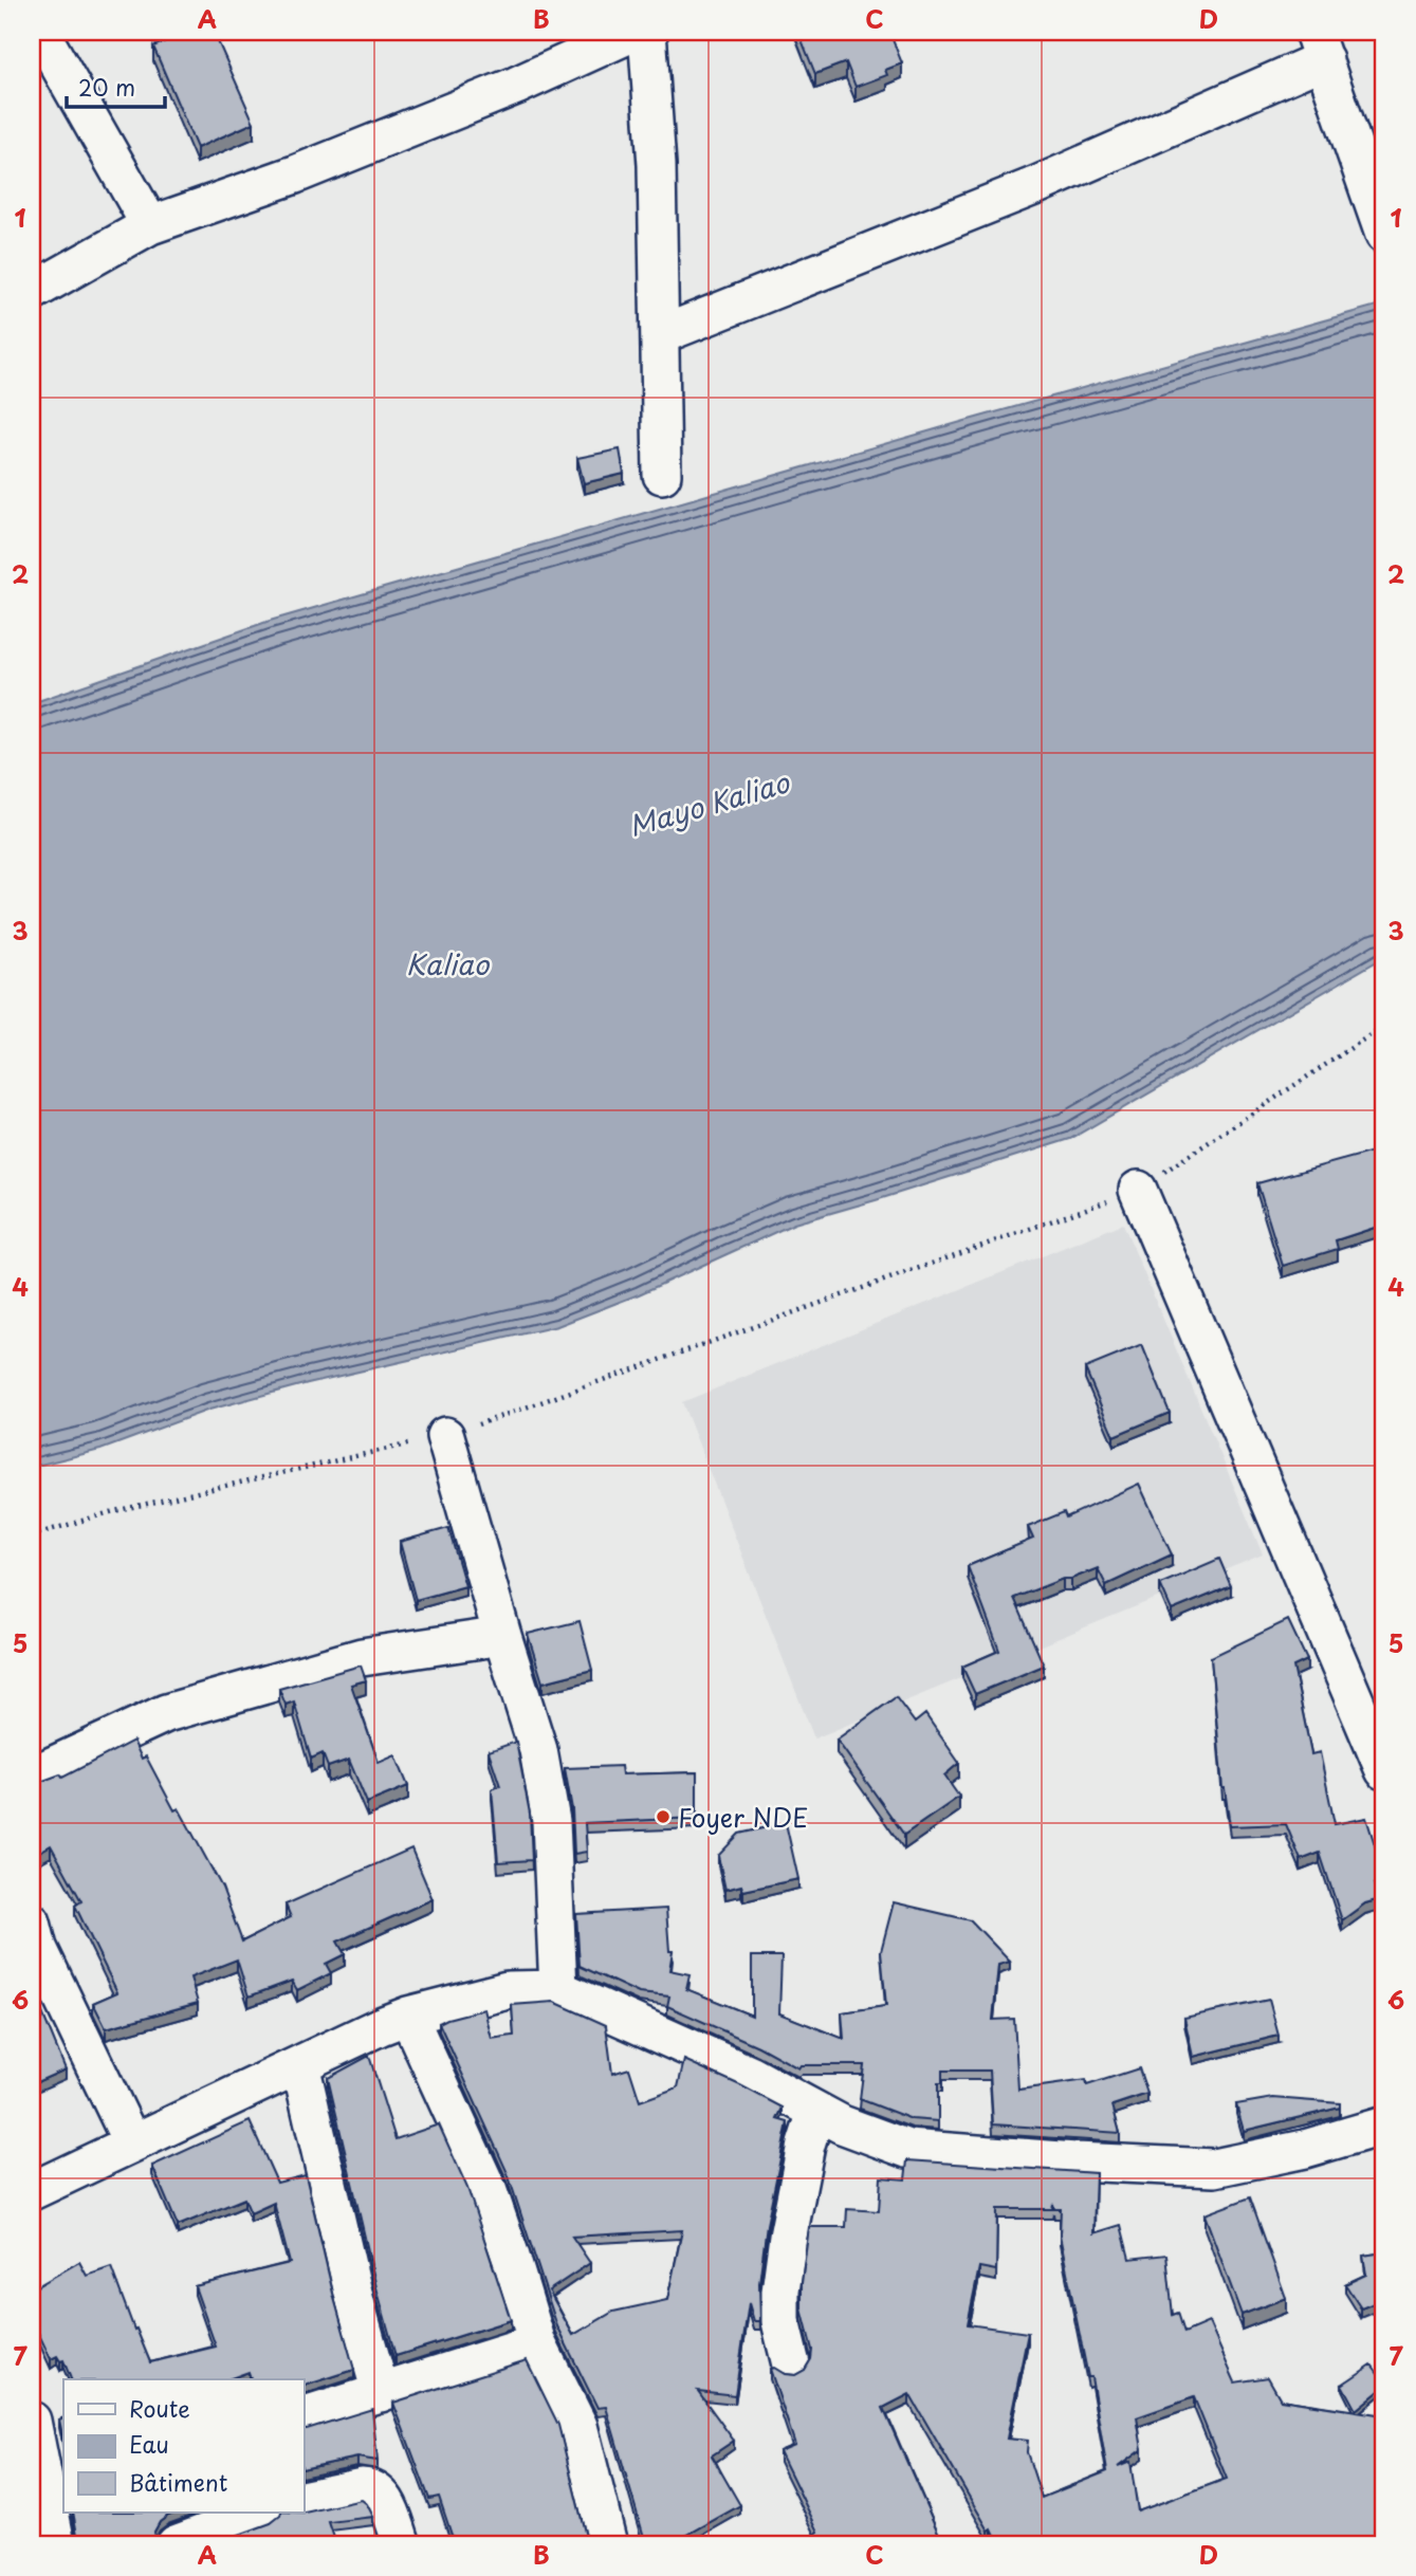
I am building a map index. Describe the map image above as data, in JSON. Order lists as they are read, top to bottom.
{
  "water": ["Mayo Kaliao", "Kaliao"],
  "places": ["Foyer NDE"],
  "legend": ["Route", "Eau", "Bâtiment"],
  "scale_bar": "20 m",
  "grid": {
    "columns": [
      "A",
      "B",
      "C",
      "D"
    ],
    "rows": [
      "1",
      "2",
      "3",
      "4",
      "5",
      "6",
      "7"
    ]
  }
}
